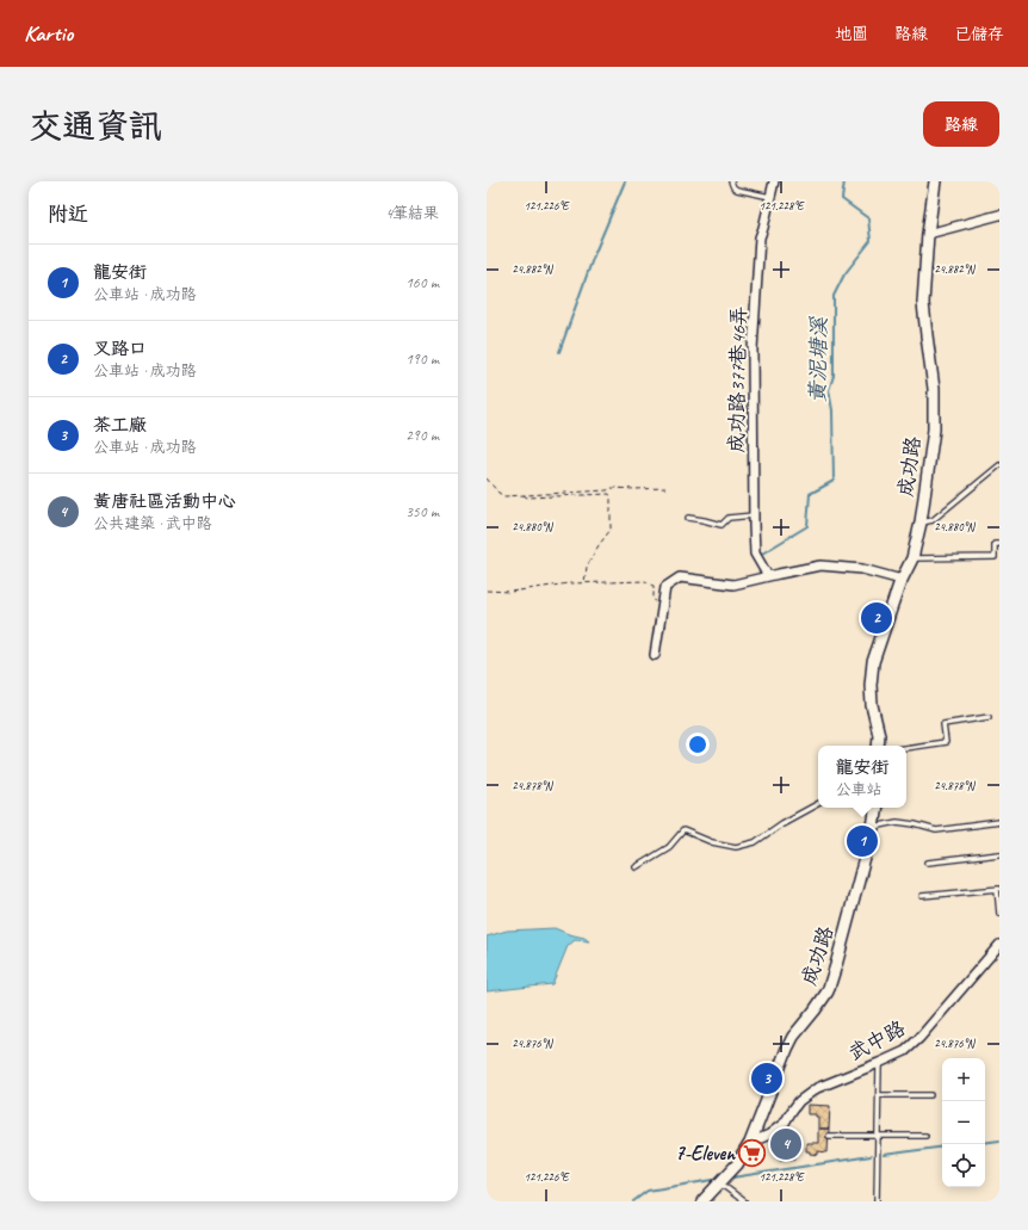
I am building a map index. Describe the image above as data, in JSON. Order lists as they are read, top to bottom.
{
  "streets": {
    "street": ["成功路377巷46弄", "成功路", "武中路"]
  },
  "crossings": [
    ["成功路", "武中路"]
  ],
  "water": ["黃泥塘溪"],
  "places": {
    "supermarket": ["7-Eleven"]
  },
  "page": {
    "header": "Kartio",
    "nav": ["地圖", "路線", "已儲存"],
    "buttons": "路線",
    "title": "交通資訊",
    "heading": ["附近", "4筆結果"],
    "list": [
      {
        "mark": "1",
        "name": "龍安街",
        "note": "公車站 · 成功路",
        "value": "160 m"
      },
      {
        "mark": "2",
        "name": "叉路口",
        "note": "公車站 · 成功路",
        "value": "190 m"
      },
      {
        "mark": "3",
        "name": "茶工廠",
        "note": "公車站 · 成功路",
        "value": "290 m"
      },
      {
        "mark": "4",
        "name": "黃唐社區活動中心",
        "note": "公共建築 · 武中路",
        "value": "350 m"
      }
    ],
    "pins": [
      "2",
      "1",
      "3",
      "4"
    ],
    "popup": ["龍安街", "公車站"],
    "map_buttons": ["+", "−"]
  },
  "coordinates": [
    "121.226°E",
    "121.228°E",
    "24.882°N",
    "24.880°N",
    "24.878°N",
    "24.876°N"
  ]
}
